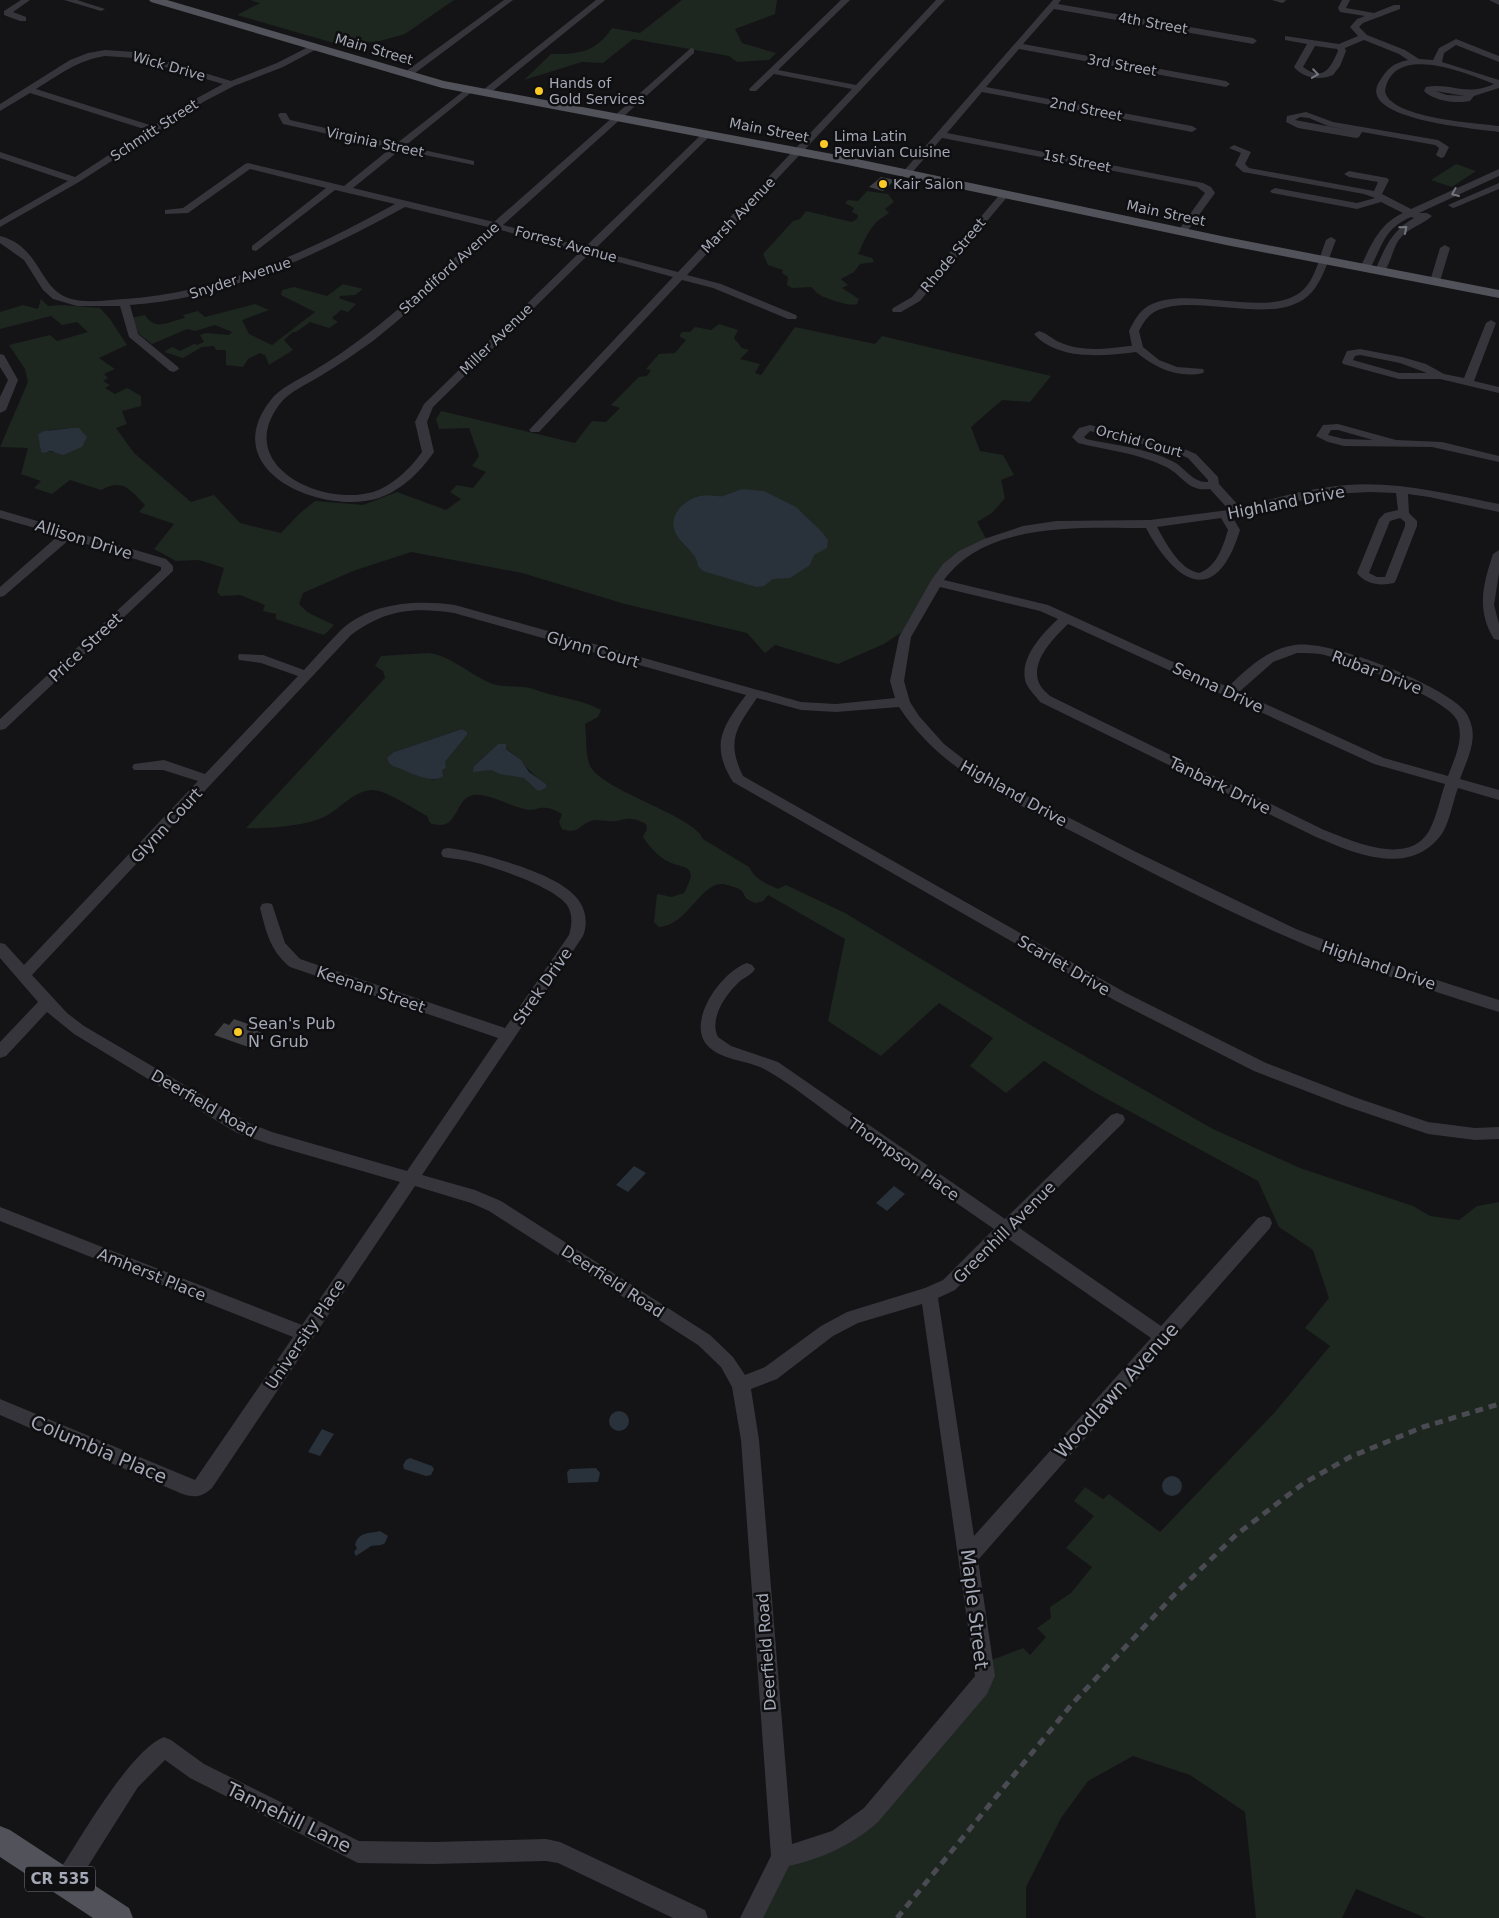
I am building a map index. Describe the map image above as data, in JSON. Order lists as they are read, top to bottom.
{
  "streets": {
    "main road": ["Main Street", "CR 535"],
    "street": [
      "4th Street",
      "3rd Street",
      "Wick Drive",
      "2nd Street",
      "Schmitt Street",
      "Virginia Street",
      "1st Street",
      "Marsh Avenue",
      "Forrest Avenue",
      "Rhode Street",
      "Standiford Avenue",
      "Snyder Avenue",
      "Miller Avenue",
      "Orchid Court",
      "Highland Drive",
      "Allison Drive",
      "Price Street",
      "Glynn Court",
      "Rubar Drive",
      "Senna Drive",
      "Tanbark Drive",
      "Scarlet Drive",
      "Strek Drive",
      "Keenan Street",
      "Deerfield Road",
      "Thompson Place",
      "Greenhill Avenue",
      "Amherst Place",
      "University Place",
      "Woodlawn Avenue",
      "Columbia Place",
      "Maple Street",
      "Tannehill Lane"
    ]
  },
  "crossings": [
    ["Main Street", "Schmitt Street"],
    ["Main Street", "1st Street"],
    ["Main Street", "Marsh Avenue"],
    ["Main Street", "Rhode Street"],
    ["Main Street", "Standiford Avenue"],
    ["Main Street", "Miller Avenue"],
    ["Wick Drive", "Schmitt Street"],
    ["Marsh Avenue", "Forrest Avenue"],
    ["Forrest Avenue", "Standiford Avenue"],
    ["Forrest Avenue", "Snyder Avenue"],
    ["Forrest Avenue", "Miller Avenue"],
    ["Standiford Avenue", "Miller Avenue"],
    ["Orchid Court", "Highland Drive"],
    ["Highland Drive", "Glynn Court"],
    ["Highland Drive", "Senna Drive"],
    ["Allison Drive", "Price Street"],
    ["Glynn Court", "Scarlet Drive"],
    ["Glynn Court", "Deerfield Road"],
    ["Rubar Drive", "Senna Drive"],
    ["Rubar Drive", "Tanbark Drive"],
    ["Senna Drive", "Tanbark Drive"],
    ["Strek Drive", "Keenan Street"],
    ["Strek Drive", "Deerfield Road"],
    ["Strek Drive", "University Place"],
    ["Deerfield Road", "Greenhill Avenue"],
    ["Deerfield Road", "University Place"],
    ["Deerfield Road", "Maple Street"],
    ["Thompson Place", "Greenhill Avenue"],
    ["Thompson Place", "Woodlawn Avenue"],
    ["Greenhill Avenue", "Maple Street"],
    ["Amherst Place", "University Place"],
    ["University Place", "Columbia Place"],
    ["Woodlawn Avenue", "Maple Street"],
    ["Tannehill Lane", "CR 535"]
  ],
  "places": [
    "Hands of Gold Services",
    "Lima Latin Peruvian Cuisine",
    "Kair Salon",
    "Sean's Pub N' Grub"
  ]
}
